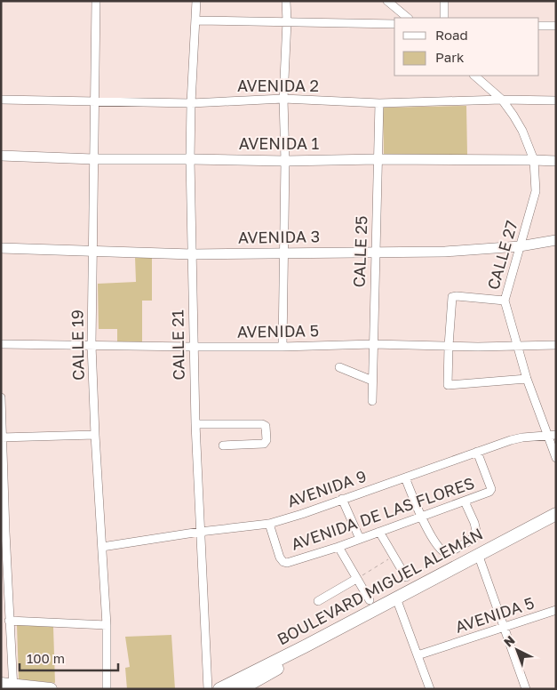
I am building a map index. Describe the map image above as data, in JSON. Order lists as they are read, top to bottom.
{
  "streets": {
    "main road": ["AVENIDA 1", "AVENIDA 3", "BOULEVARD MIGUEL ALEMÁN"],
    "street": [
      "AVENIDA 2",
      "CALLE 25",
      "CALLE 27",
      "AVENIDA 5",
      "CALLE 19",
      "CALLE 21",
      "AVENIDA 9",
      "AVENIDA DE LAS FLORES"
    ]
  },
  "crossings": [
    ["AVENIDA 2", "CALLE 25"],
    ["AVENIDA 2", "CALLE 27"],
    ["AVENIDA 2", "CALLE 19"],
    ["AVENIDA 2", "CALLE 21"],
    ["AVENIDA 1", "CALLE 25"],
    ["AVENIDA 1", "CALLE 27"],
    ["AVENIDA 1", "CALLE 19"],
    ["AVENIDA 1", "CALLE 21"],
    ["AVENIDA 3", "CALLE 25"],
    ["AVENIDA 3", "CALLE 27"],
    ["AVENIDA 3", "CALLE 19"],
    ["AVENIDA 3", "CALLE 21"],
    ["CALLE 25", "AVENIDA 5"],
    ["CALLE 27", "AVENIDA 5"],
    ["CALLE 27", "AVENIDA 9"],
    ["AVENIDA 5", "CALLE 19"],
    ["AVENIDA 5", "CALLE 21"],
    ["CALLE 19", "AVENIDA 9"],
    ["CALLE 21", "AVENIDA 9"],
    ["AVENIDA 9", "AVENIDA DE LAS FLORES"]
  ],
  "legend": ["Road", "Park"],
  "scale_bar": "100 m",
  "north": "top left"
}
